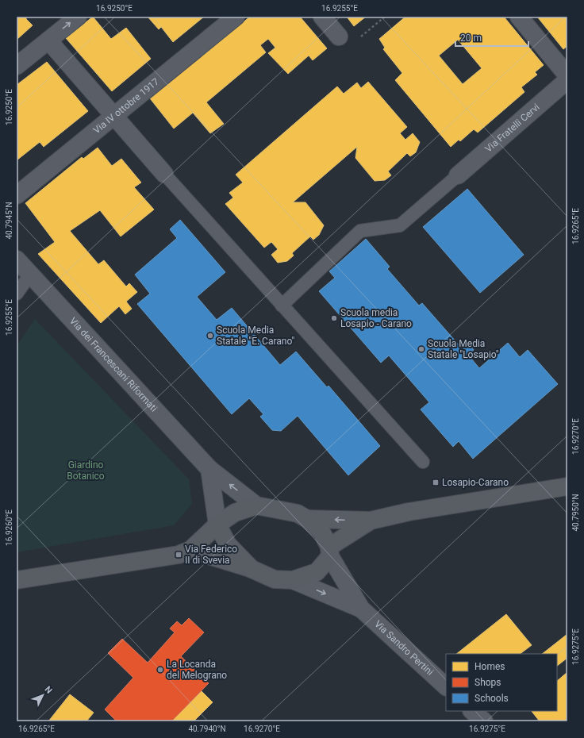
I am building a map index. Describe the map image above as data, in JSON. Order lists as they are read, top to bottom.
{
  "streets": {
    "street": [
      "Via IV ottobre 1917",
      "Via Fratelli Cervi",
      "Via dei Francescani Riformati",
      "Via Sandro Pertini"
    ]
  },
  "parks": ["Giardino Botanico"],
  "places": {
    "other": [
      "Scuola media Losapio - Carano",
      "Scuola Media Statale \"E. Carano\"",
      "Scuola Media Statale \"Losapio\"",
      "La Locanda del Melograno"
    ],
    "transit": ["Losapio-Carano", "Via Federico II di Svevia"]
  },
  "legend": ["Homes", "Shops", "Schools"],
  "scale_bar": "20 m",
  "north": "top right",
  "coordinates": [
    "16.9250°E",
    "16.9255°E",
    "40.7945°N",
    "16.9265°E",
    "16.9270°E",
    "40.7950°N",
    "16.9260°E",
    "16.9275°E",
    "40.7940°N"
  ]
}
